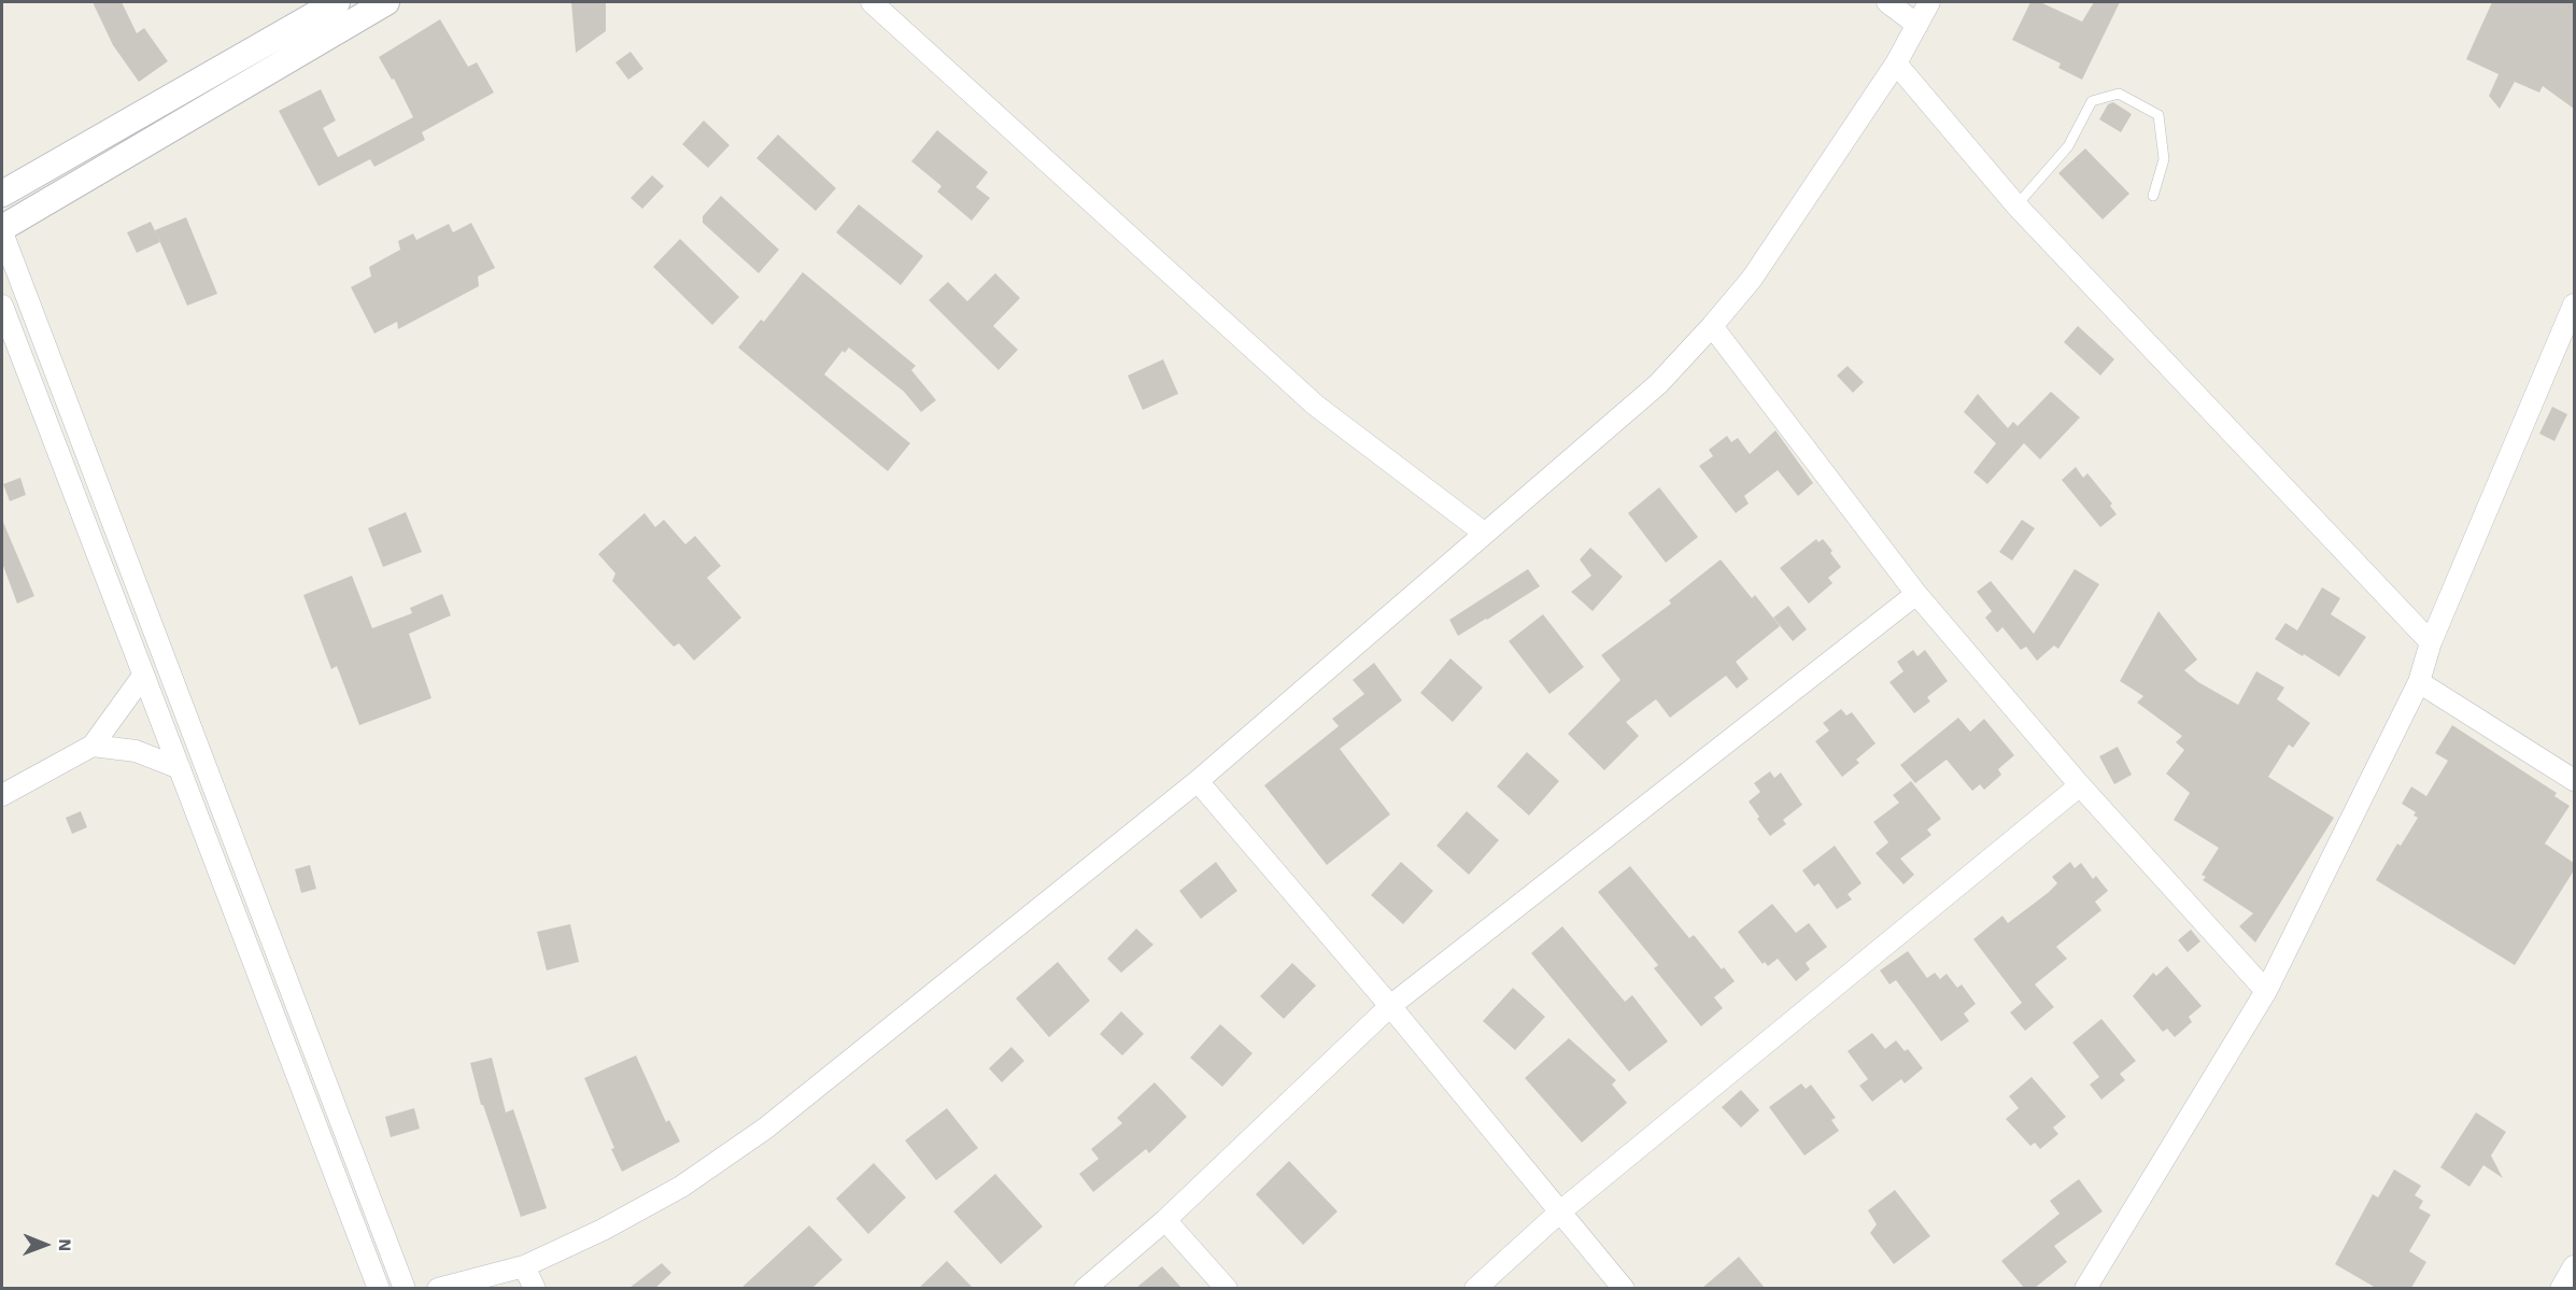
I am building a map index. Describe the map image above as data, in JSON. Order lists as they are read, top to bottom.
{
  "north": "right"
}
